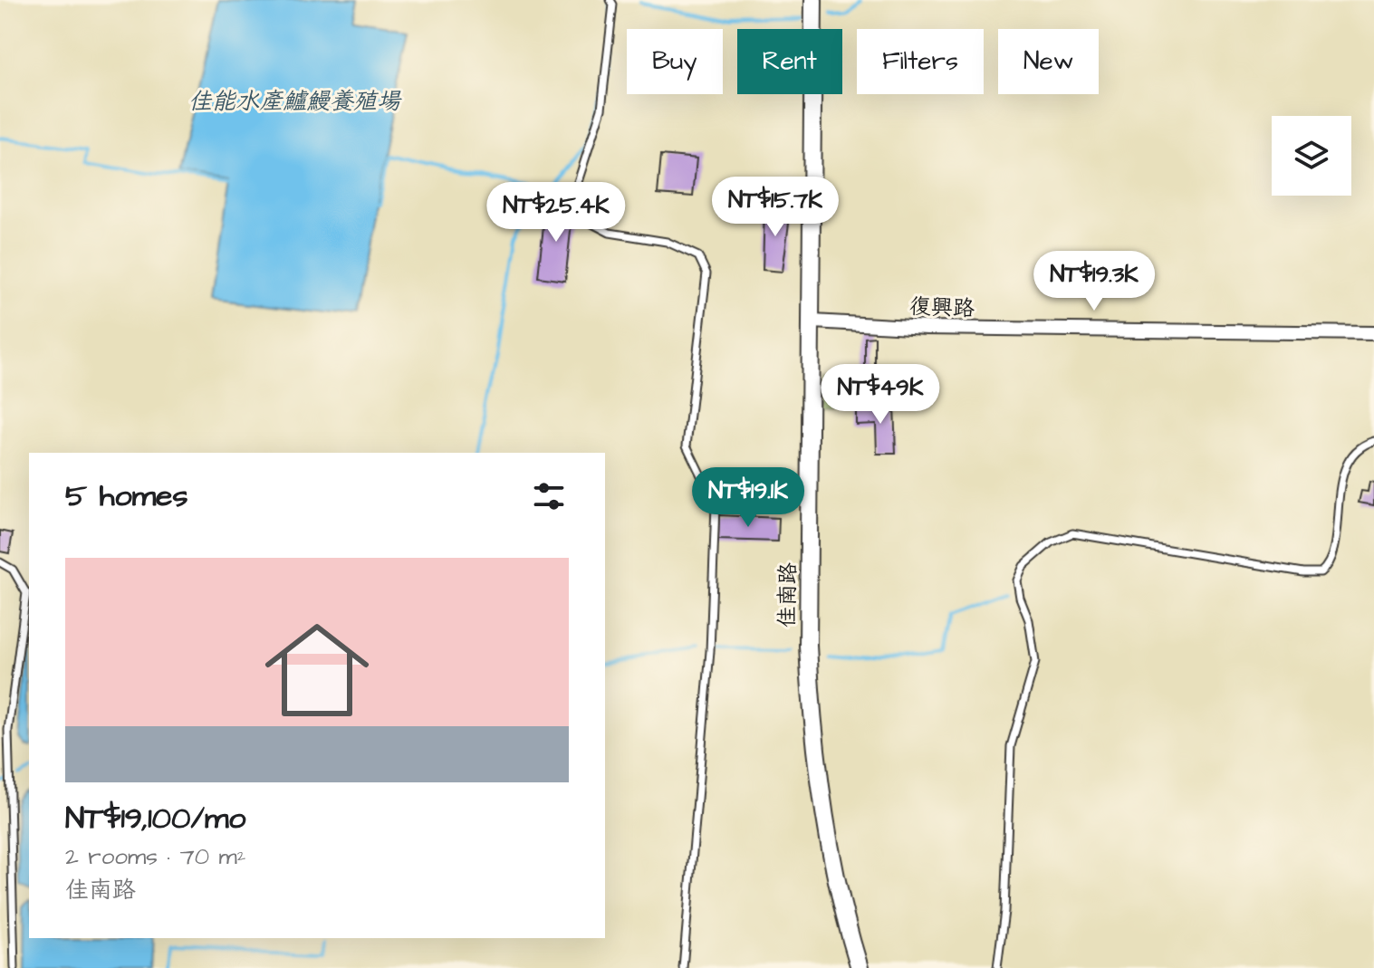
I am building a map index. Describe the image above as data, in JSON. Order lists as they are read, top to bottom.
{
  "streets": {
    "street": ["復興路", "佳南路"]
  },
  "crossings": [
    ["復興路", "佳南路"]
  ],
  "water": ["佳能水産鱸鰻養殖場"],
  "page": {
    "chip": [
      "Buy",
      "Rent",
      "Filters",
      "New"
    ],
    "price": [
      "NT$15.7K",
      "NT$25.4K",
      "NT$19.3K",
      "NT$49K",
      "NT$19.1K"
    ],
    "heading": "5 homes",
    "list": [
      {
        "name": "NT$19,100/mo",
        "note": "2 rooms · 70 m² · 佳南路"
      }
    ]
  }
}
